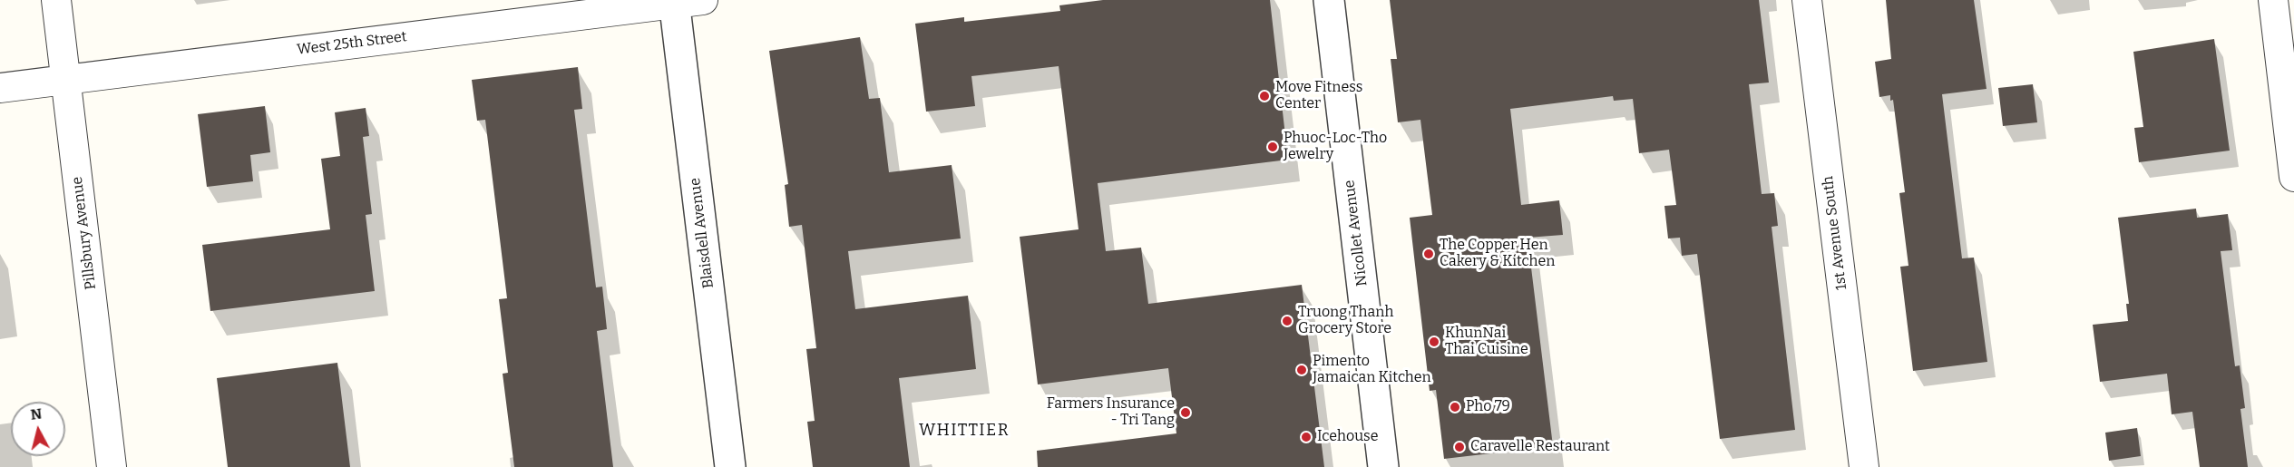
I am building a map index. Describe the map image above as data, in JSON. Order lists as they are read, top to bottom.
{
  "streets": {
    "street": [
      "West 25th Street",
      "Pillsbury Avenue",
      "Blaisdell Avenue",
      "Nicollet Avenue",
      "1st Avenue South"
    ]
  },
  "crossings": [
    ["West 25th Street", "Pillsbury Avenue"],
    ["West 25th Street", "Blaisdell Avenue"]
  ],
  "districts": ["WHITTIER"],
  "places": [
    "Move Fitness Center",
    "Phuoc-Loc-Tho Jewelry",
    "The Copper Hen Cakery & Kitchen",
    "Truong Thanh Grocery Store",
    "KhunNai Thai Cuisine",
    "Pimento Jamaican Kitchen",
    "Pho 79",
    "Farmers Insurance - Tri Tang",
    "Icehouse",
    "Caravelle Restaurant"
  ],
  "north": "top"
}
